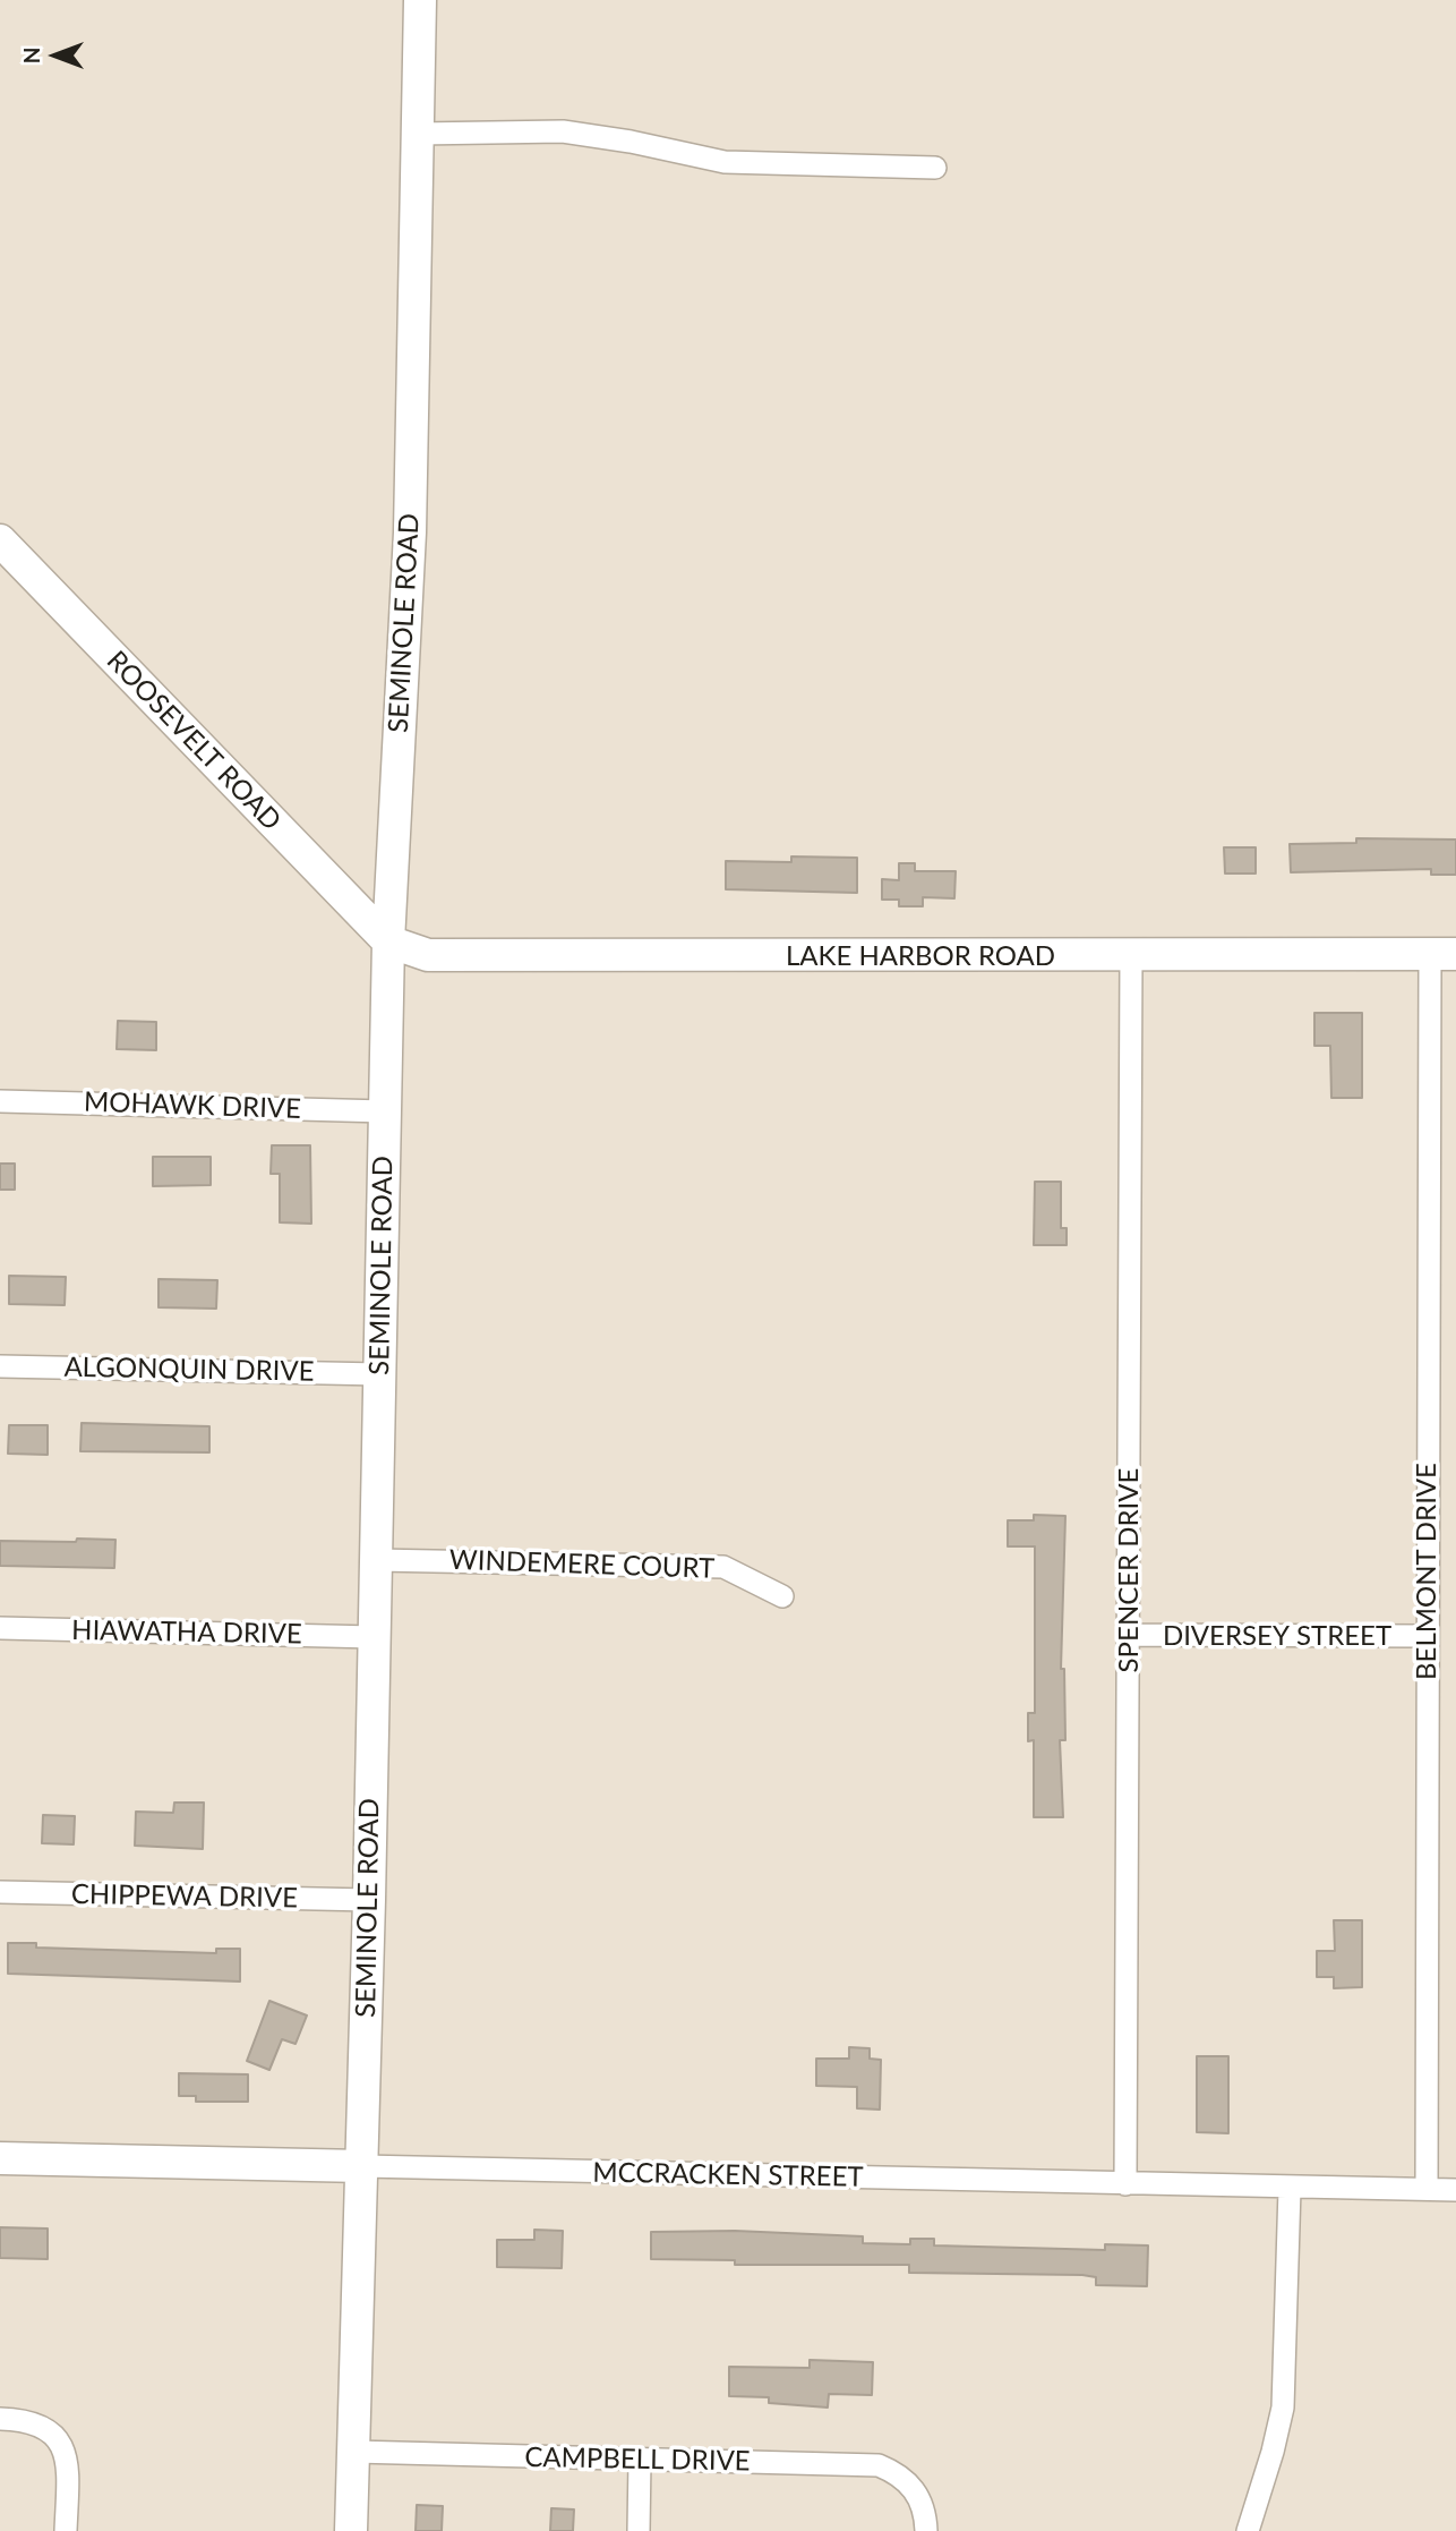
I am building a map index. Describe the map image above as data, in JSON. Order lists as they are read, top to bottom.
{
  "streets": {
    "street": [
      "SEMINOLE ROAD",
      "ROOSEVELT ROAD",
      "LAKE HARBOR ROAD",
      "MOHAWK DRIVE",
      "ALGONQUIN DRIVE",
      "WINDEMERE COURT",
      "SPENCER DRIVE",
      "BELMONT DRIVE",
      "HIAWATHA DRIVE",
      "DIVERSEY STREET",
      "CHIPPEWA DRIVE",
      "MCCRACKEN STREET",
      "CAMPBELL DRIVE"
    ]
  },
  "crossings": [
    ["SEMINOLE ROAD", "ROOSEVELT ROAD"],
    ["SEMINOLE ROAD", "LAKE HARBOR ROAD"],
    ["SEMINOLE ROAD", "MOHAWK DRIVE"],
    ["SEMINOLE ROAD", "ALGONQUIN DRIVE"],
    ["SEMINOLE ROAD", "WINDEMERE COURT"],
    ["SEMINOLE ROAD", "HIAWATHA DRIVE"],
    ["SEMINOLE ROAD", "CHIPPEWA DRIVE"],
    ["SEMINOLE ROAD", "MCCRACKEN STREET"],
    ["SEMINOLE ROAD", "CAMPBELL DRIVE"],
    ["ROOSEVELT ROAD", "LAKE HARBOR ROAD"],
    ["LAKE HARBOR ROAD", "SPENCER DRIVE"],
    ["LAKE HARBOR ROAD", "BELMONT DRIVE"],
    ["SPENCER DRIVE", "DIVERSEY STREET"],
    ["SPENCER DRIVE", "MCCRACKEN STREET"],
    ["BELMONT DRIVE", "DIVERSEY STREET"],
    ["BELMONT DRIVE", "MCCRACKEN STREET"]
  ],
  "north": "left"
}
